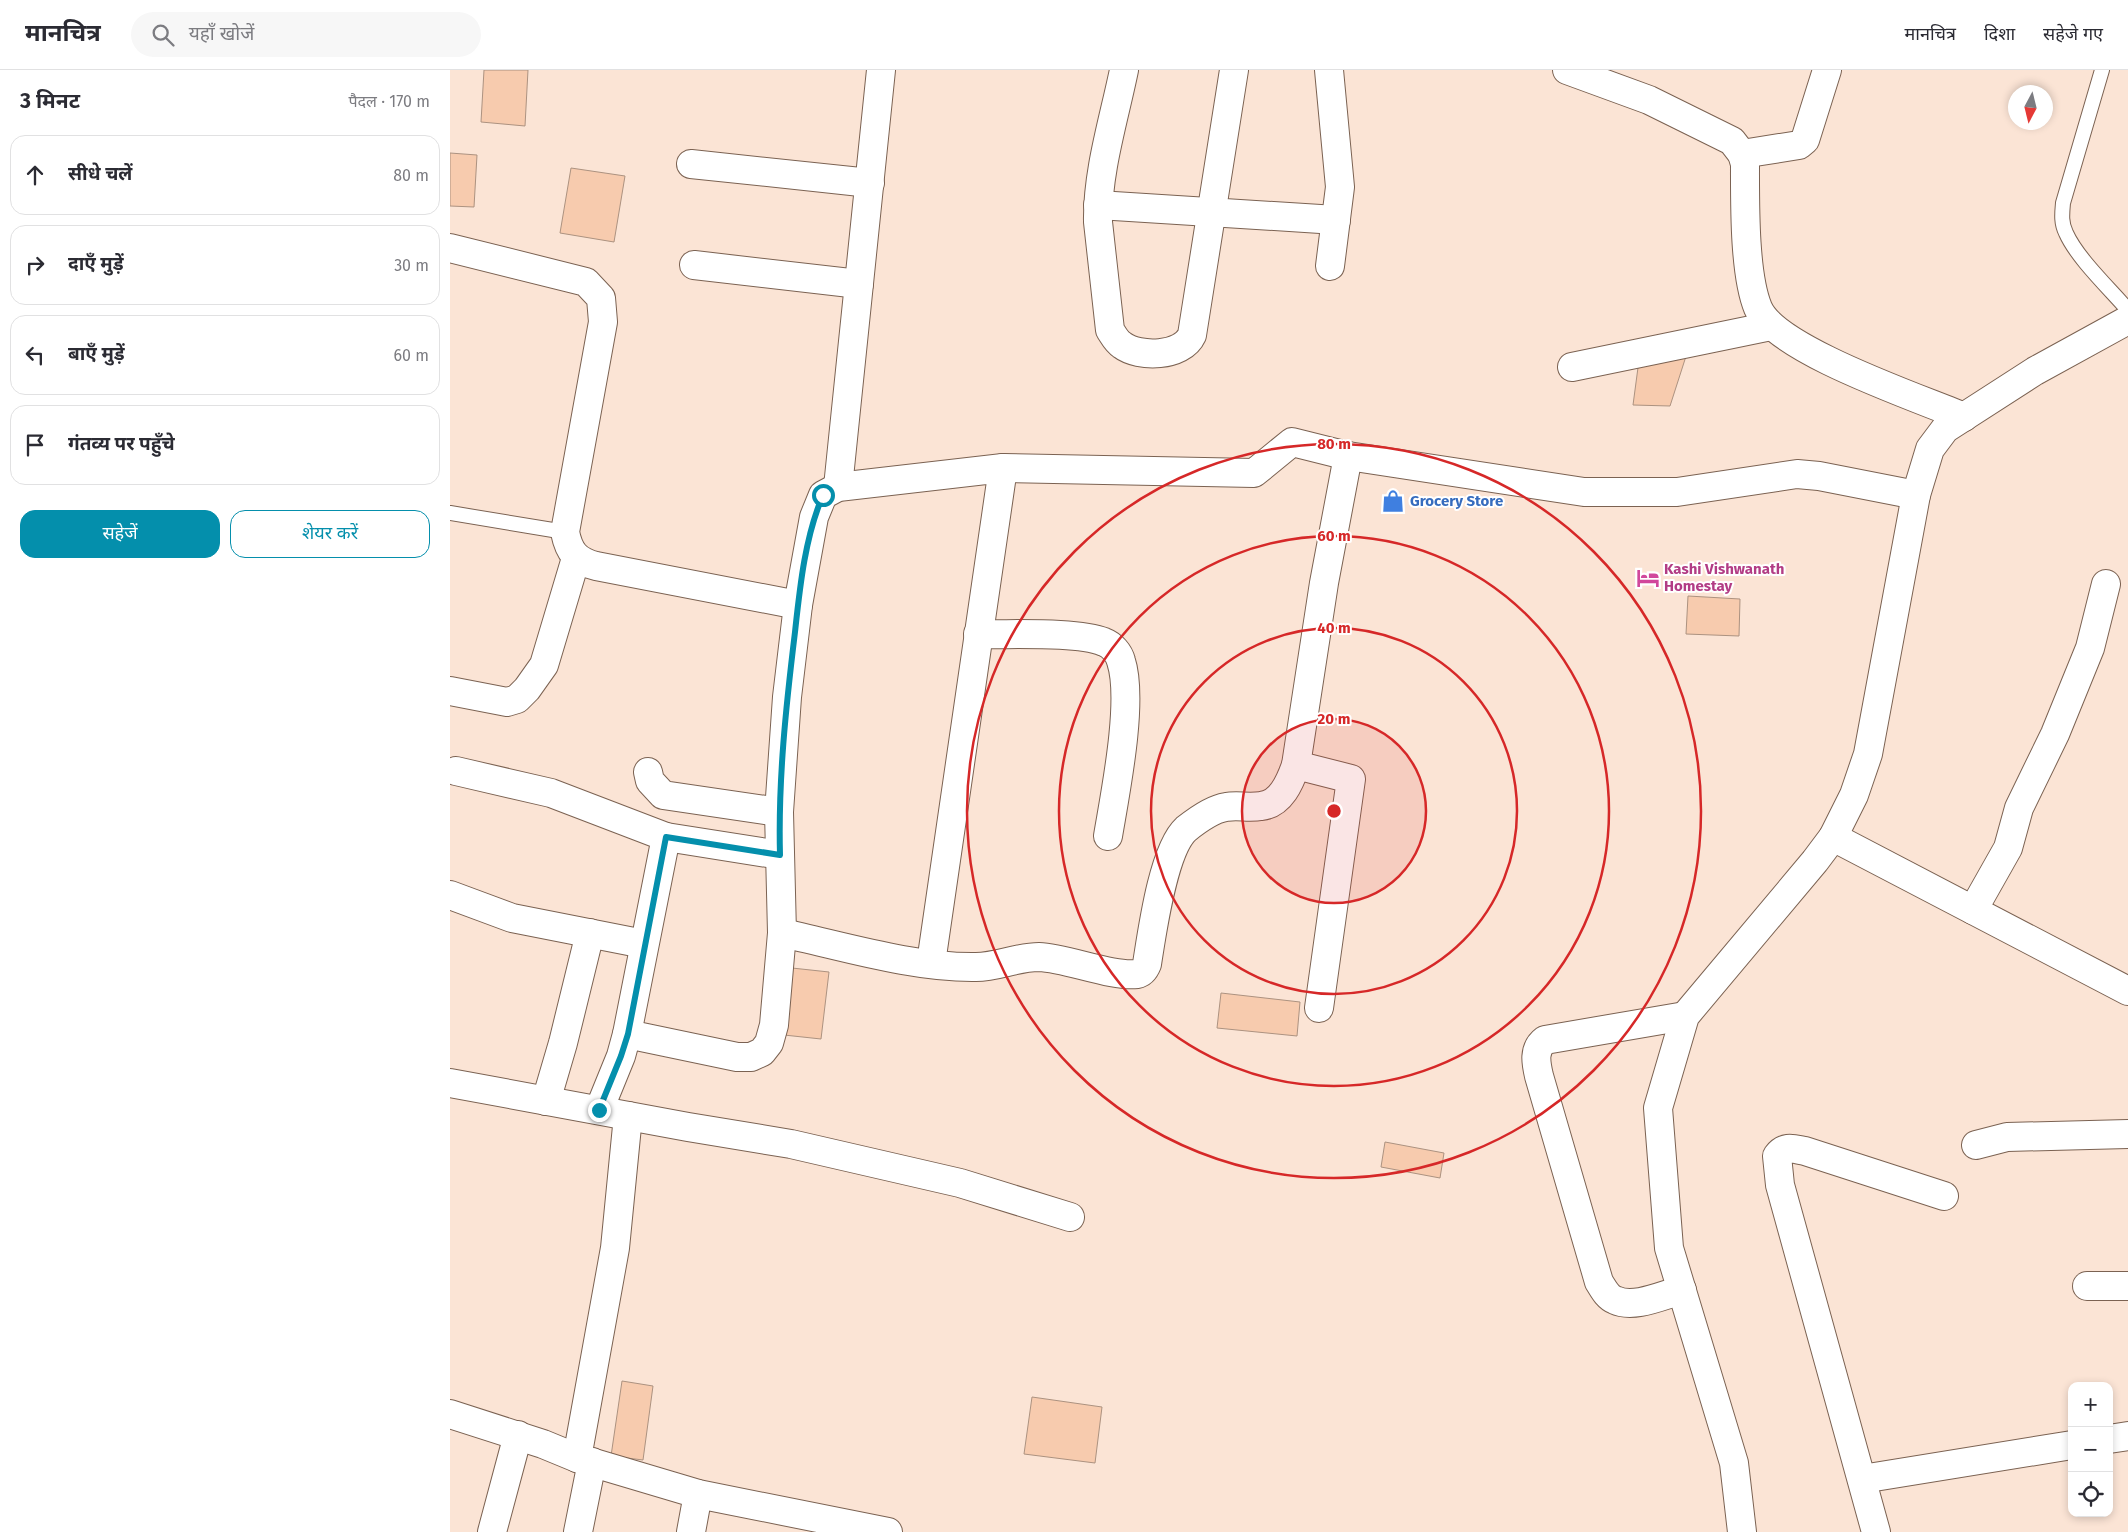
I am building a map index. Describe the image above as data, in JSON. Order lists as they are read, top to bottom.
{
  "places": {
    "shop": ["Grocery Store"],
    "hotel": ["Kashi Vishwanath Homestay"]
  },
  "north": "bottom",
  "page": {
    "header": "मानचित्र",
    "search": "यहाँ खोजें",
    "nav": ["मानचित्र", "दिशा", "सहेजे गए"],
    "heading": ["3 मिनट", "पैदल · 170 m"],
    "list": [
      ["सीधे चलें", "80 m"],
      ["दाएँ मुड़ें", "30 m"],
      ["बाएँ मुड़ें", "60 m"],
      "गंतव्य पर पहुँचे"
    ],
    "buttons": ["सहेजें", "शेयर करें"],
    "map_buttons": ["+", "−"]
  },
  "rings": [
    "80 m",
    "60 m",
    "40 m",
    "20 m"
  ]
}
